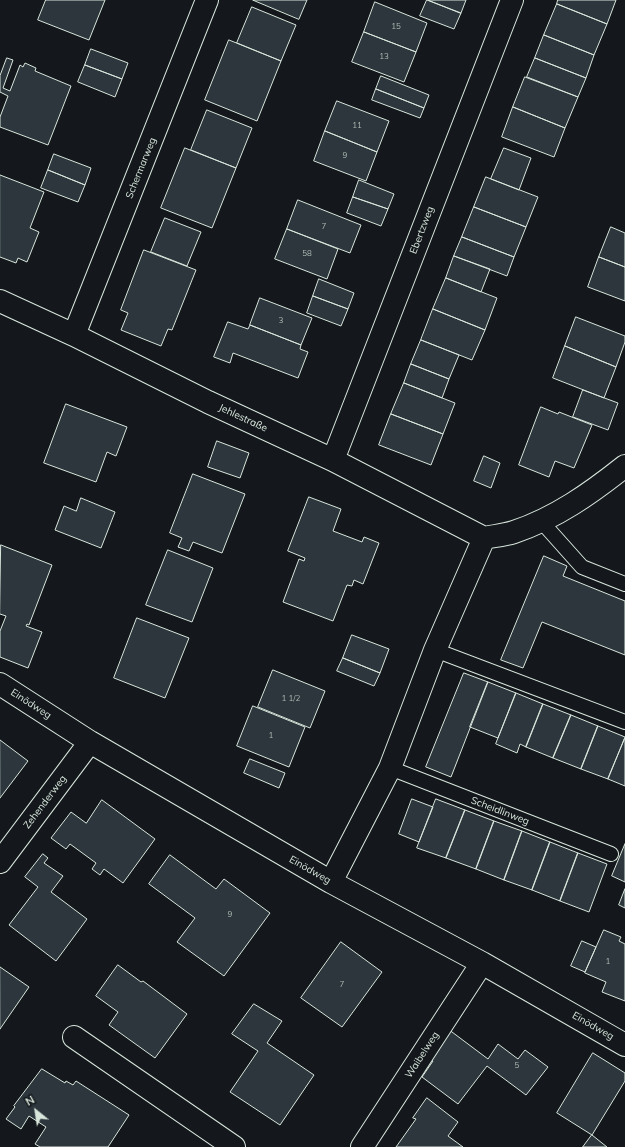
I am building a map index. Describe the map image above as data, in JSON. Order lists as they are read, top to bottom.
{
  "streets": {
    "street": [
      "Schermarweg",
      "Ebertzweg",
      "Jehlestraße",
      "Einödweg",
      "Zehenderweg",
      "Waibelweg"
    ],
    "lane": ["Scheidlinweg"]
  },
  "crossings": [
    ["Schermarweg", "Jehlestraße"],
    ["Ebertzweg", "Jehlestraße"],
    ["Einödweg", "Zehenderweg"],
    ["Einödweg", "Waibelweg"]
  ],
  "house_numbers": [
    "15",
    "13",
    "11",
    "9",
    "7",
    "58",
    "3",
    "1 1/2",
    "1",
    "9",
    "1",
    "7",
    "5"
  ],
  "north": "top left"
}
